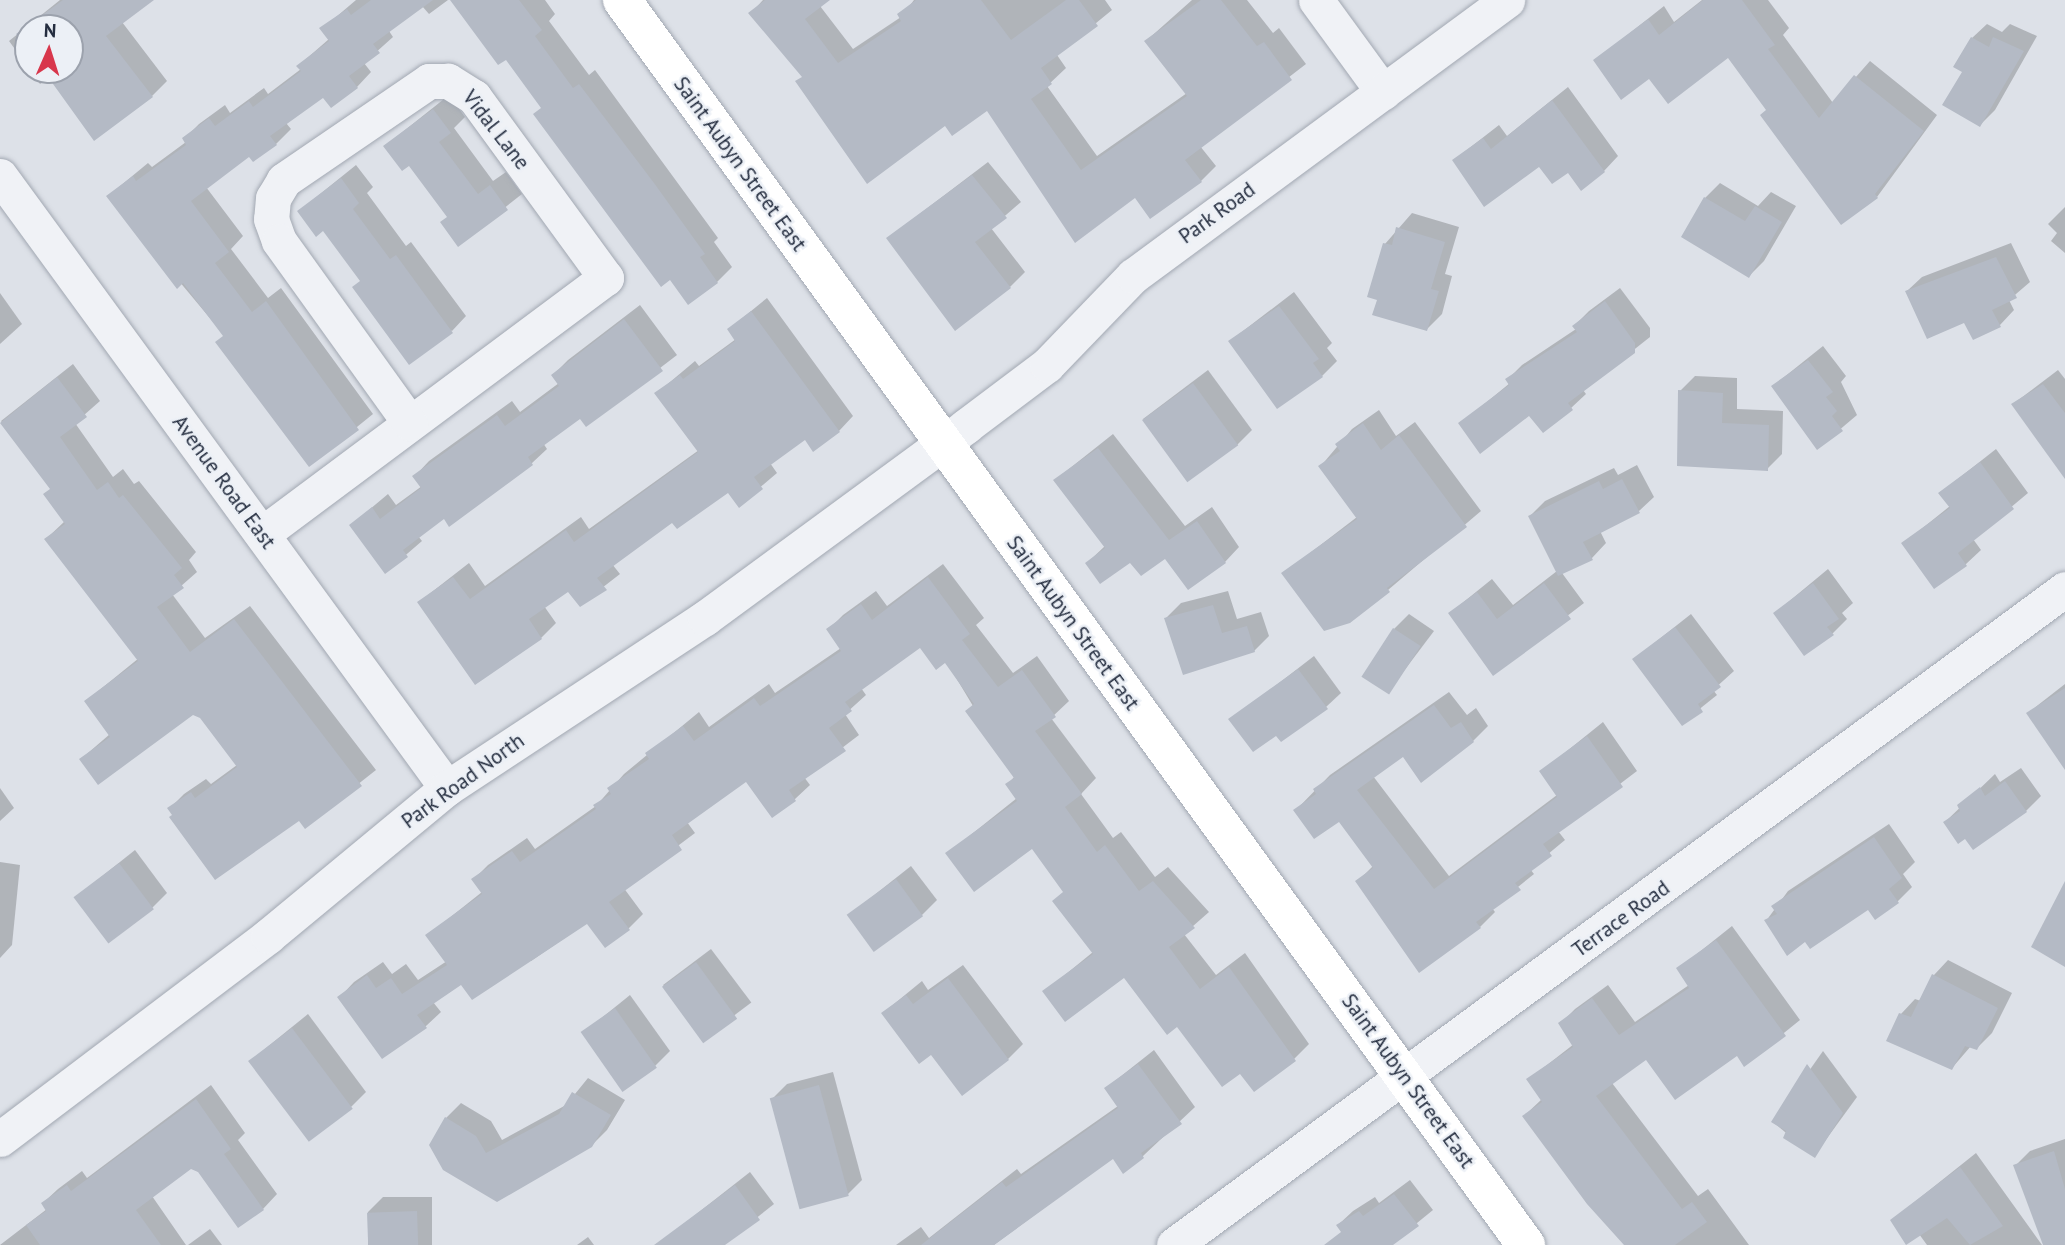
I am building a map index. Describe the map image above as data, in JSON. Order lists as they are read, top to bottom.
{
  "streets": {
    "main road": ["Saint Aubyn Street East"],
    "street": [
      "Vidal Lane",
      "Park Road",
      "Avenue Road East",
      "Park Road North",
      "Terrace Road"
    ]
  },
  "crossings": [
    ["Vidal Lane", "Avenue Road East"],
    ["Saint Aubyn Street East", "Park Road"],
    ["Saint Aubyn Street East", "Park Road North"],
    ["Saint Aubyn Street East", "Terrace Road"],
    ["Park Road", "Park Road North"],
    ["Avenue Road East", "Park Road North"]
  ],
  "north": "top"
}
